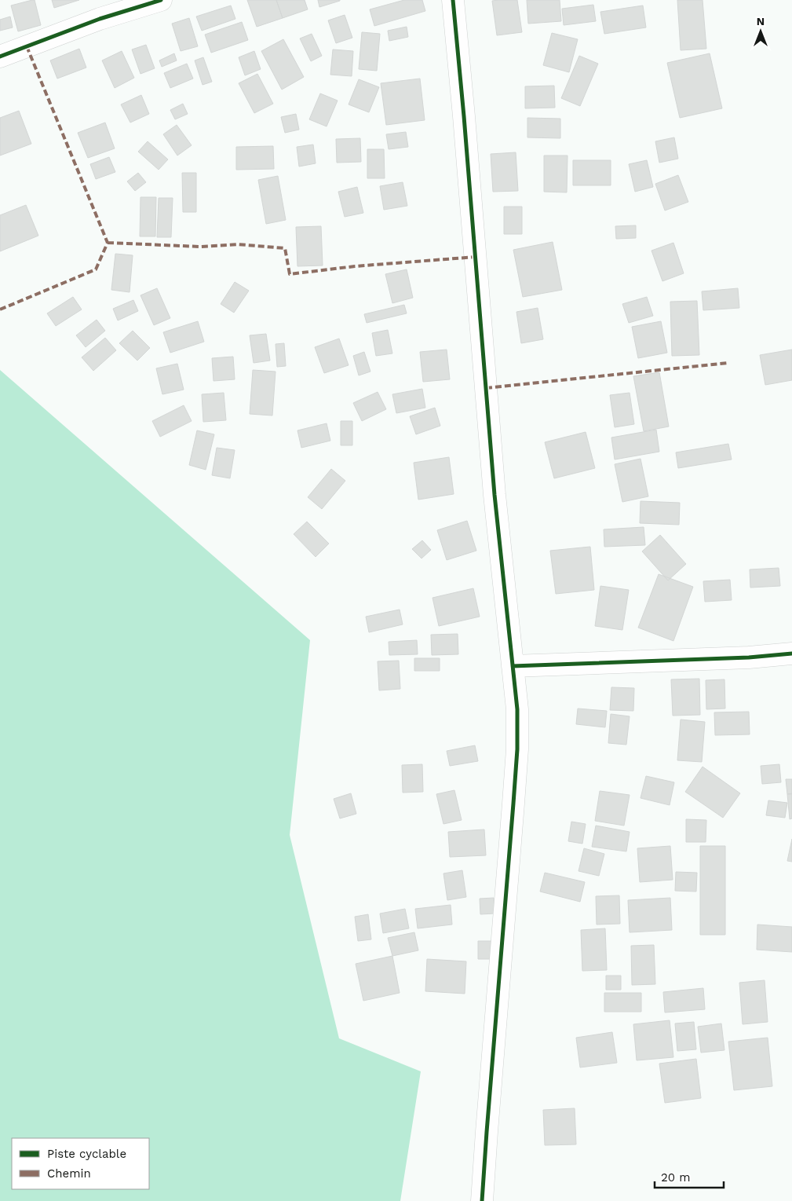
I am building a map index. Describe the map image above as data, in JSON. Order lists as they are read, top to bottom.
{
  "legend": ["Piste cyclable", "Chemin"],
  "scale_bar": "20 m",
  "north": "top"
}
